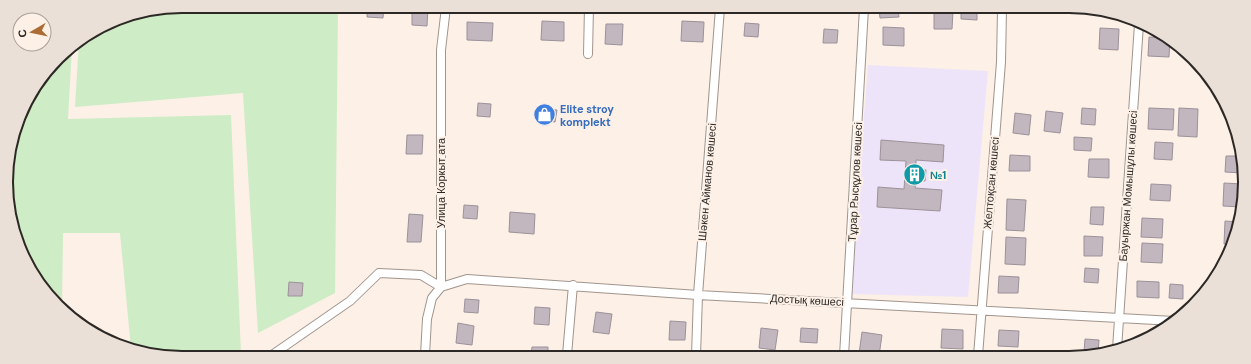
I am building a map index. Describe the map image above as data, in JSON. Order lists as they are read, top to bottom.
{
  "streets": {
    "street": [
      "Шәкен Айманов көшесі",
      "Тұрар Рысқұлов көшесі",
      "Улица Коркыт ата",
      "Желтоқсан көшесі",
      "Бауыржан Момышұлы көшесі",
      "Достық көшесі"
    ]
  },
  "crossings": [
    ["Шәкен Айманов көшесі", "Достық көшесі"],
    ["Тұрар Рысқұлов көшесі", "Достық көшесі"],
    ["Улица Коркыт ата", "Достық көшесі"],
    ["Желтоқсан көшесі", "Достық көшесі"],
    ["Бауыржан Момышұлы көшесі", "Достық көшесі"]
  ],
  "places": {
    "shop": ["Elite stroy komplekt"],
    "building": ["№1"]
  },
  "north": "left"
}
